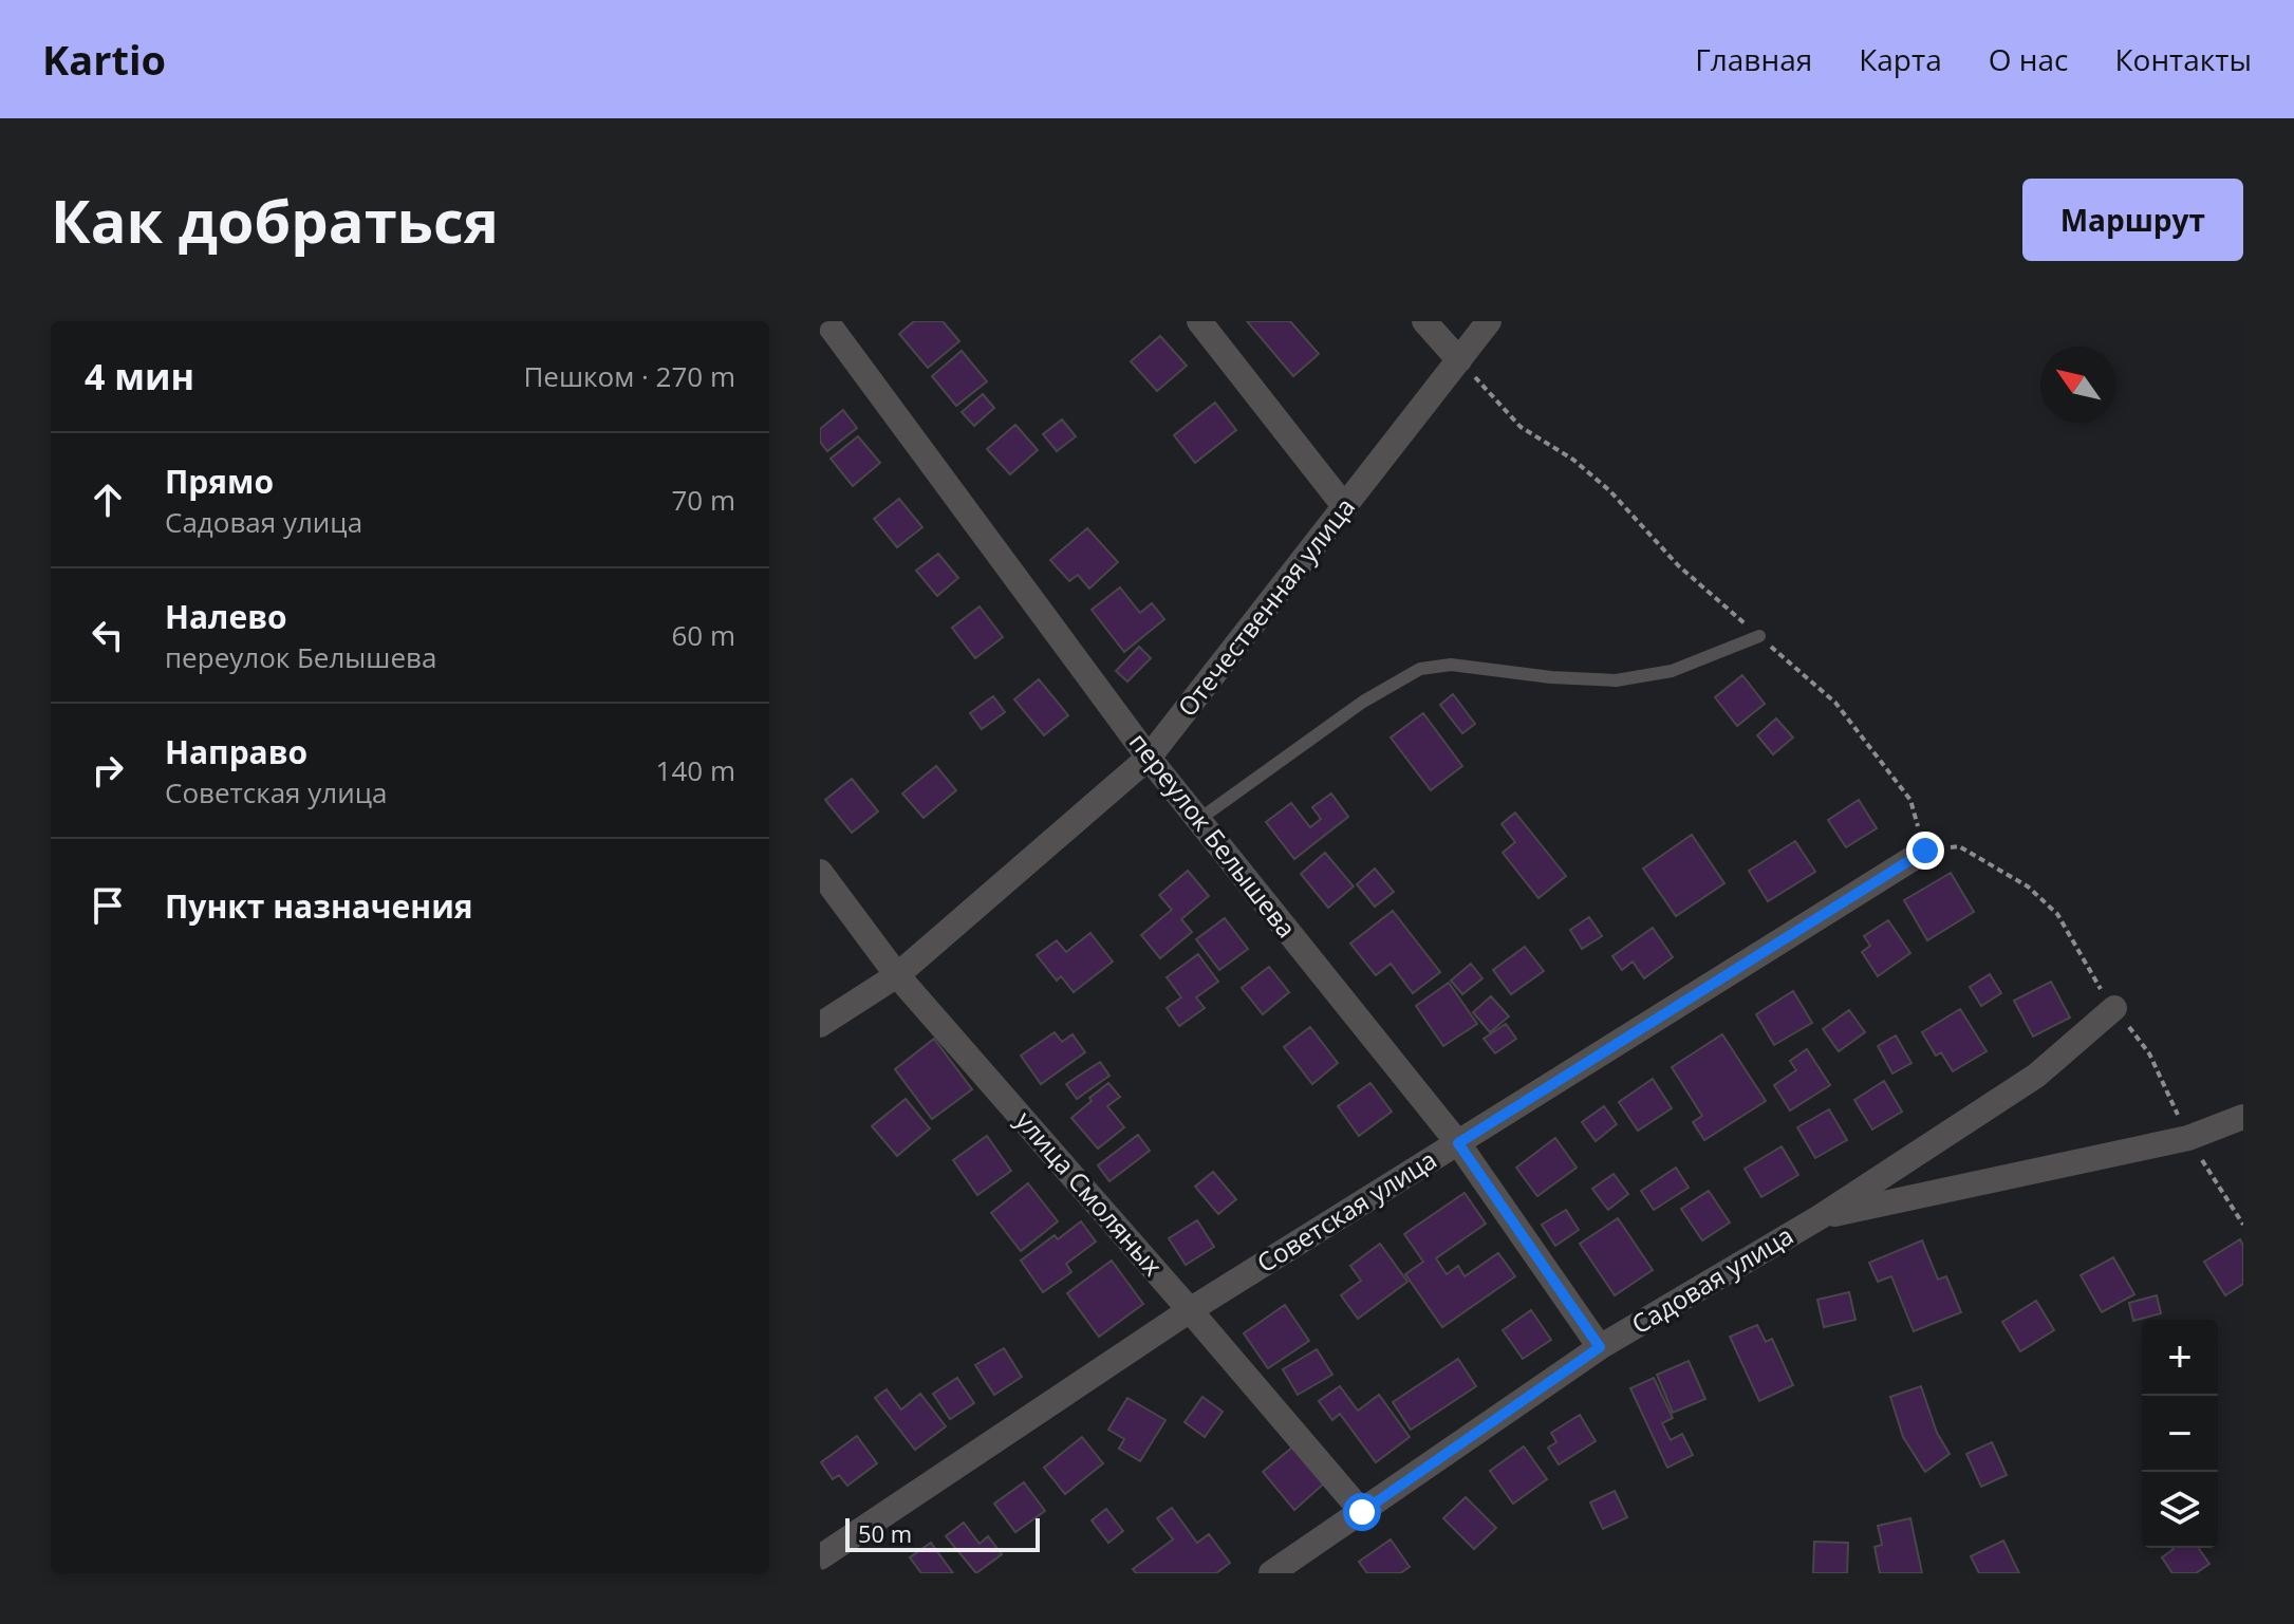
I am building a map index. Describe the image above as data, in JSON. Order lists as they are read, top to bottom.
{
  "streets": {
    "street": [
      "Отечественная улица",
      "переулок Белышева",
      "улица Смоляных",
      "Советская улица",
      "Садовая улица"
    ]
  },
  "crossings": [
    ["Отечественная улица", "переулок Белышева"],
    ["Отечественная улица", "улица Смоляных"],
    ["переулок Белышева", "Советская улица"],
    ["переулок Белышева", "Садовая улица"],
    ["улица Смоляных", "Советская улица"],
    ["улица Смоляных", "Садовая улица"]
  ],
  "scale_bar": "50 m",
  "north": "top left",
  "page": {
    "header": "Kartio",
    "nav": [
      "Главная",
      "Карта",
      "О нас",
      "Контакты"
    ],
    "buttons": "Маршрут",
    "title": "Как добраться",
    "heading": ["4 мин", "Пешком · 270 m"],
    "list": [
      ["Прямо", "Садовая улица", "70 m"],
      ["Налево", "переулок Белышева", "60 m"],
      ["Направо", "Советская улица", "140 m"],
      "Пункт назначения"
    ],
    "map_buttons": ["+", "−"],
    "scale": "50 m"
  }
}
